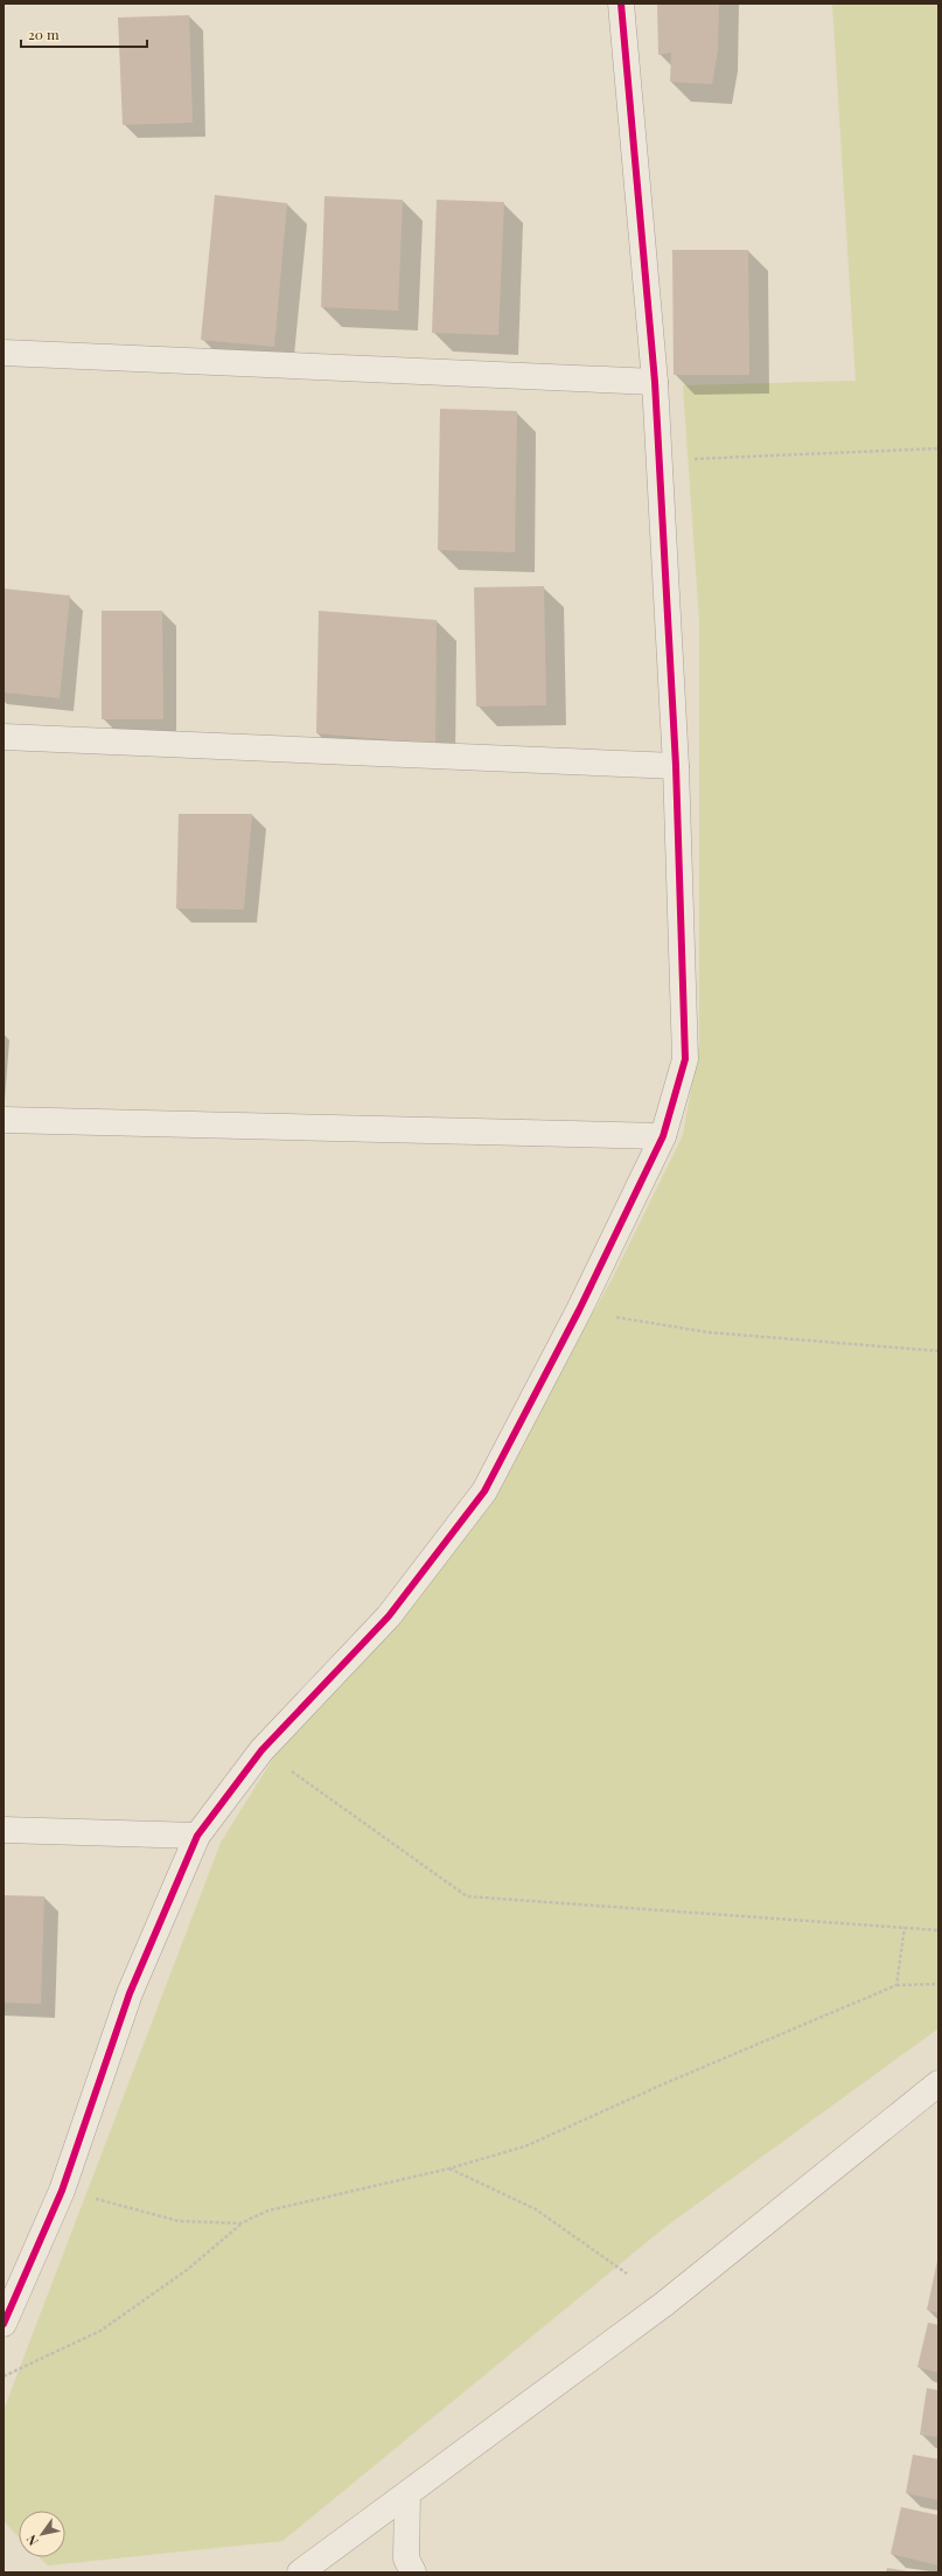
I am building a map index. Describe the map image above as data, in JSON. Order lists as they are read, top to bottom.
{
  "scale_bar": "20 m",
  "north": "bottom left"
}
